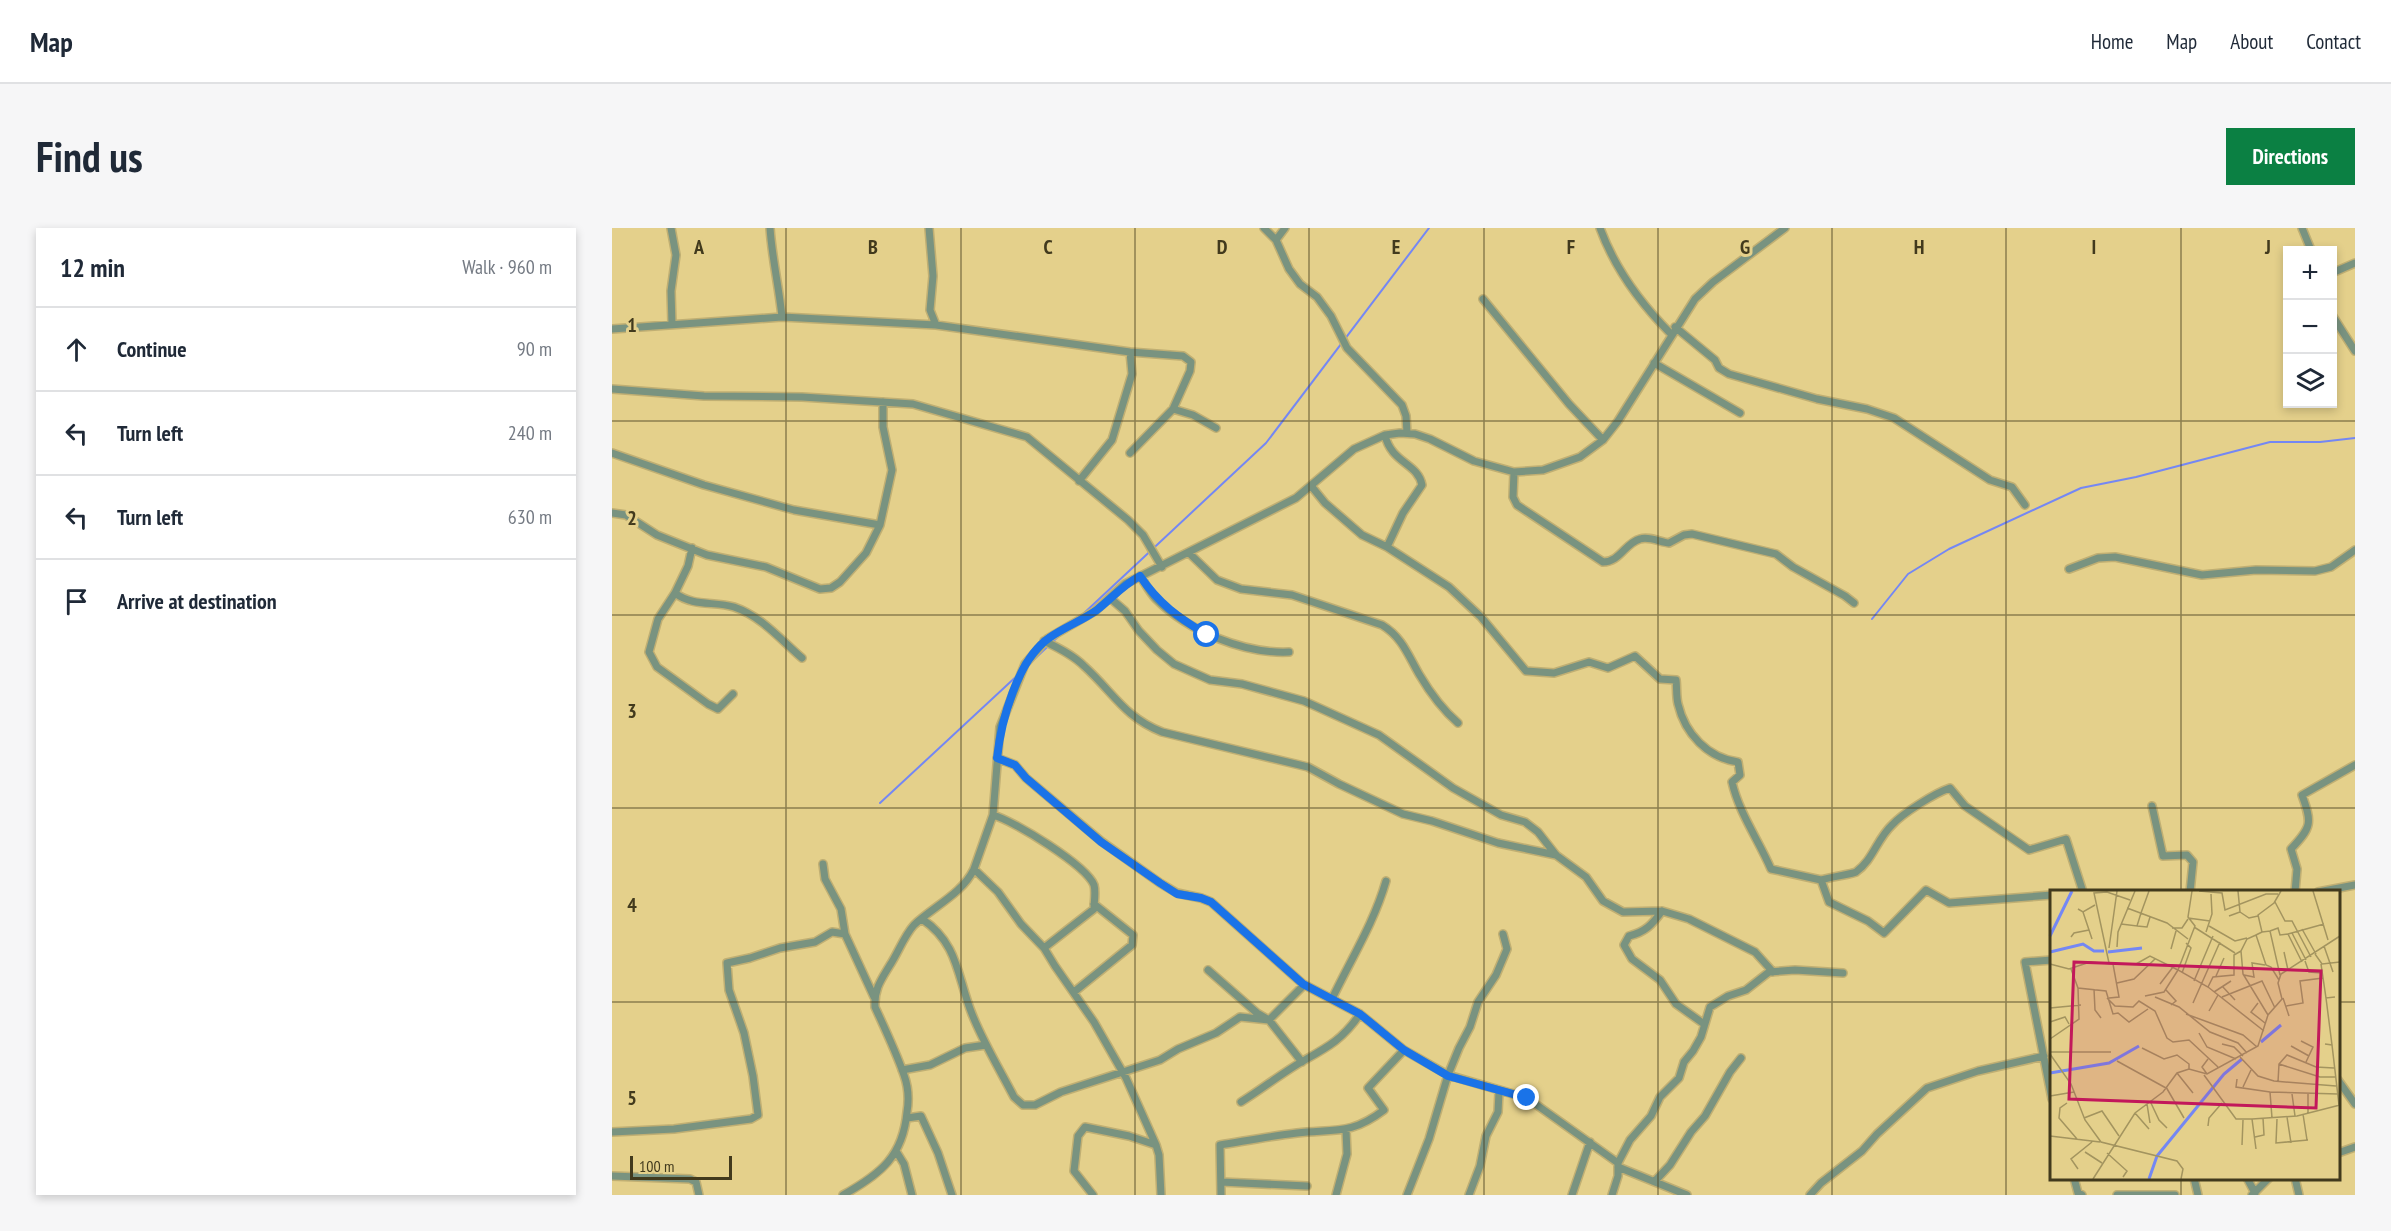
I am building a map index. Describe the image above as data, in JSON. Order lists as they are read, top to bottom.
{
  "scale_bar": "100 m",
  "page": {
    "header": "Map",
    "nav": [
      "Home",
      "Map",
      "About",
      "Contact"
    ],
    "buttons": "Directions",
    "title": "Find us",
    "heading": ["12 min", "Walk · 960 m"],
    "map_buttons": ["+", "−"],
    "list": [
      ["Continue", "90 m"],
      ["Turn left", "240 m"],
      ["Turn left", "630 m"],
      "Arrive at destination"
    ],
    "scale": "100 m"
  },
  "grid": {
    "columns": [
      "A",
      "B",
      "C",
      "D",
      "E",
      "F",
      "G",
      "H",
      "I",
      "J"
    ],
    "rows": [
      "1",
      "2",
      "3",
      "4",
      "5"
    ]
  }
}
